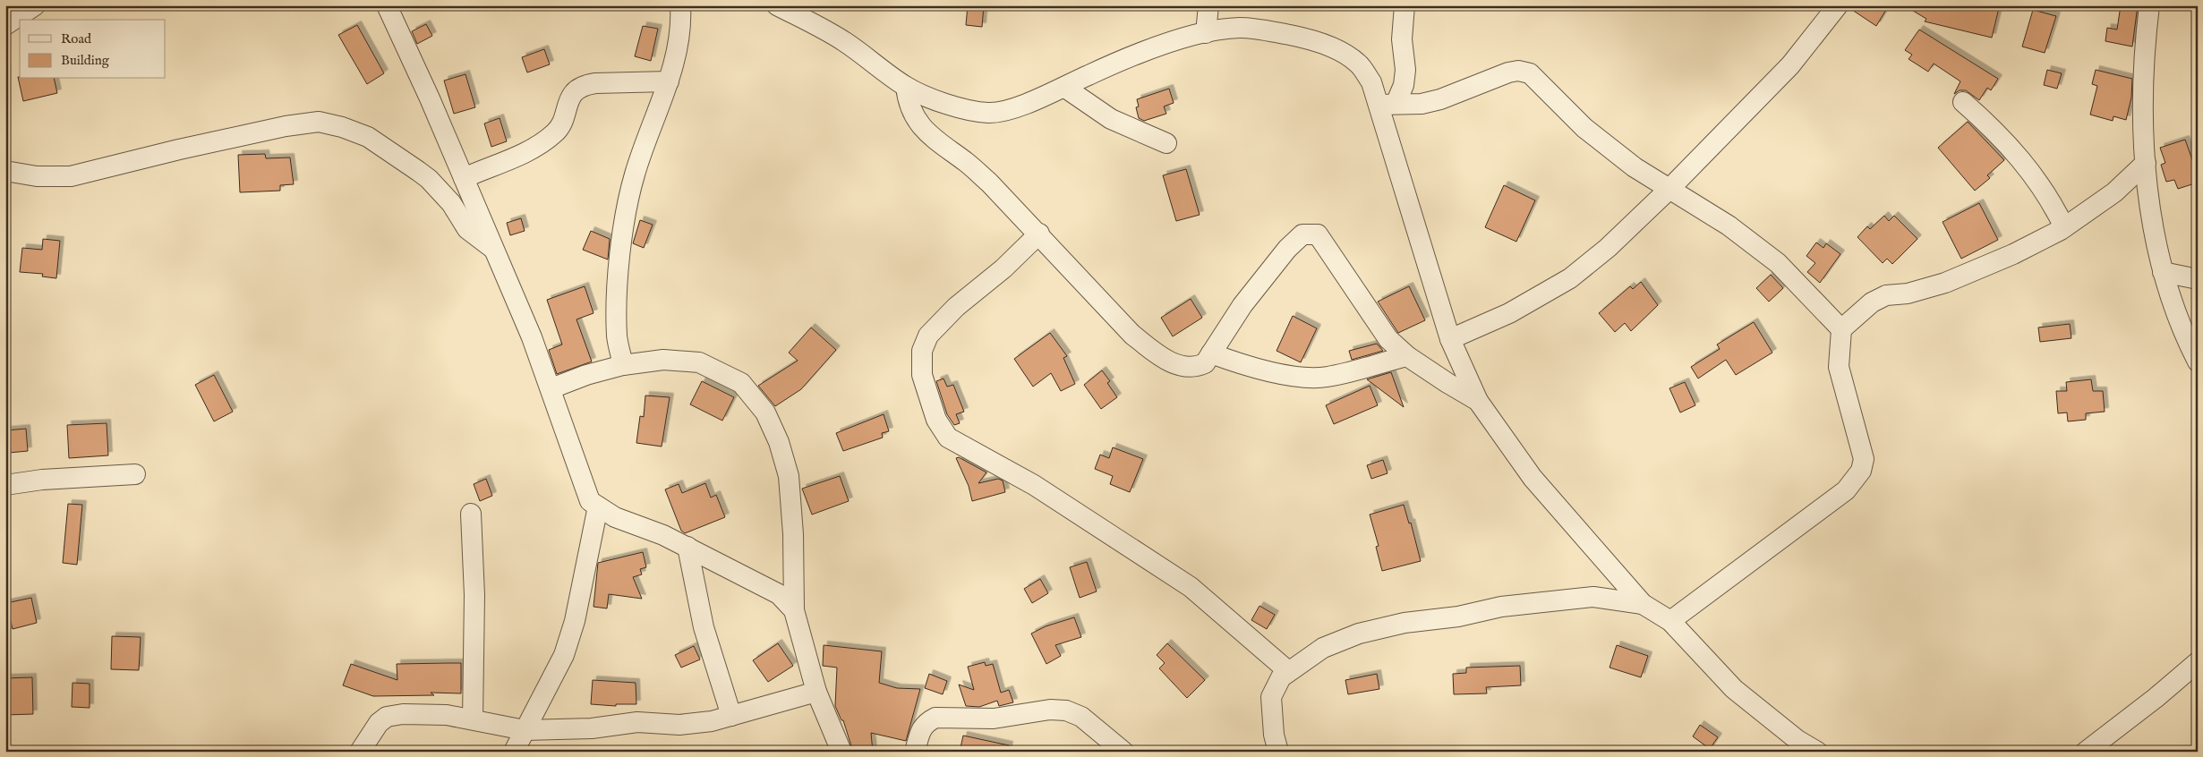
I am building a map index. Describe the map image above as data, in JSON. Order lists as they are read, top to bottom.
{
  "legend": ["Road", "Building"]
}
